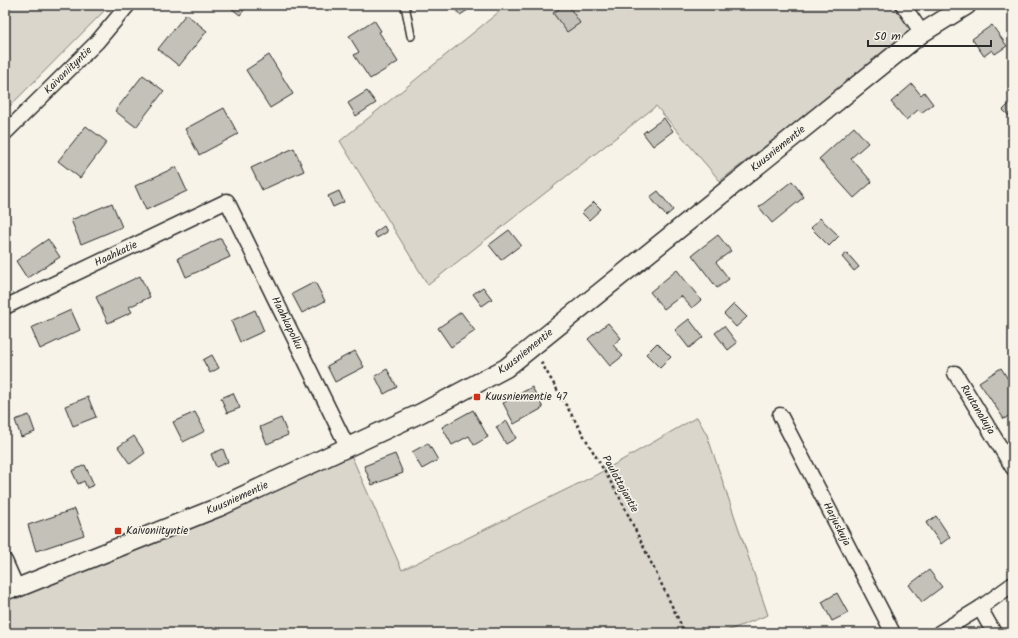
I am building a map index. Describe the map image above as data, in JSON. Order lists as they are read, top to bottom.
{
  "streets": {
    "street": [
      "Kaivoniityntie",
      "Kuusniementie",
      "Haahkatie",
      "Haahkapolku",
      "Ruutanakuja",
      "Harjuskuja"
    ],
    "path": ["Paulottajantie"]
  },
  "crossings": [
    ["Kuusniementie", "Haahkapolku"],
    ["Kuusniementie", "Paulottajantie"],
    ["Haahkatie", "Haahkapolku"]
  ],
  "places": {
    "transit": ["Kuusniementie 47", "Kaivoniityntie"]
  },
  "scale_bar": "50 m"
}
